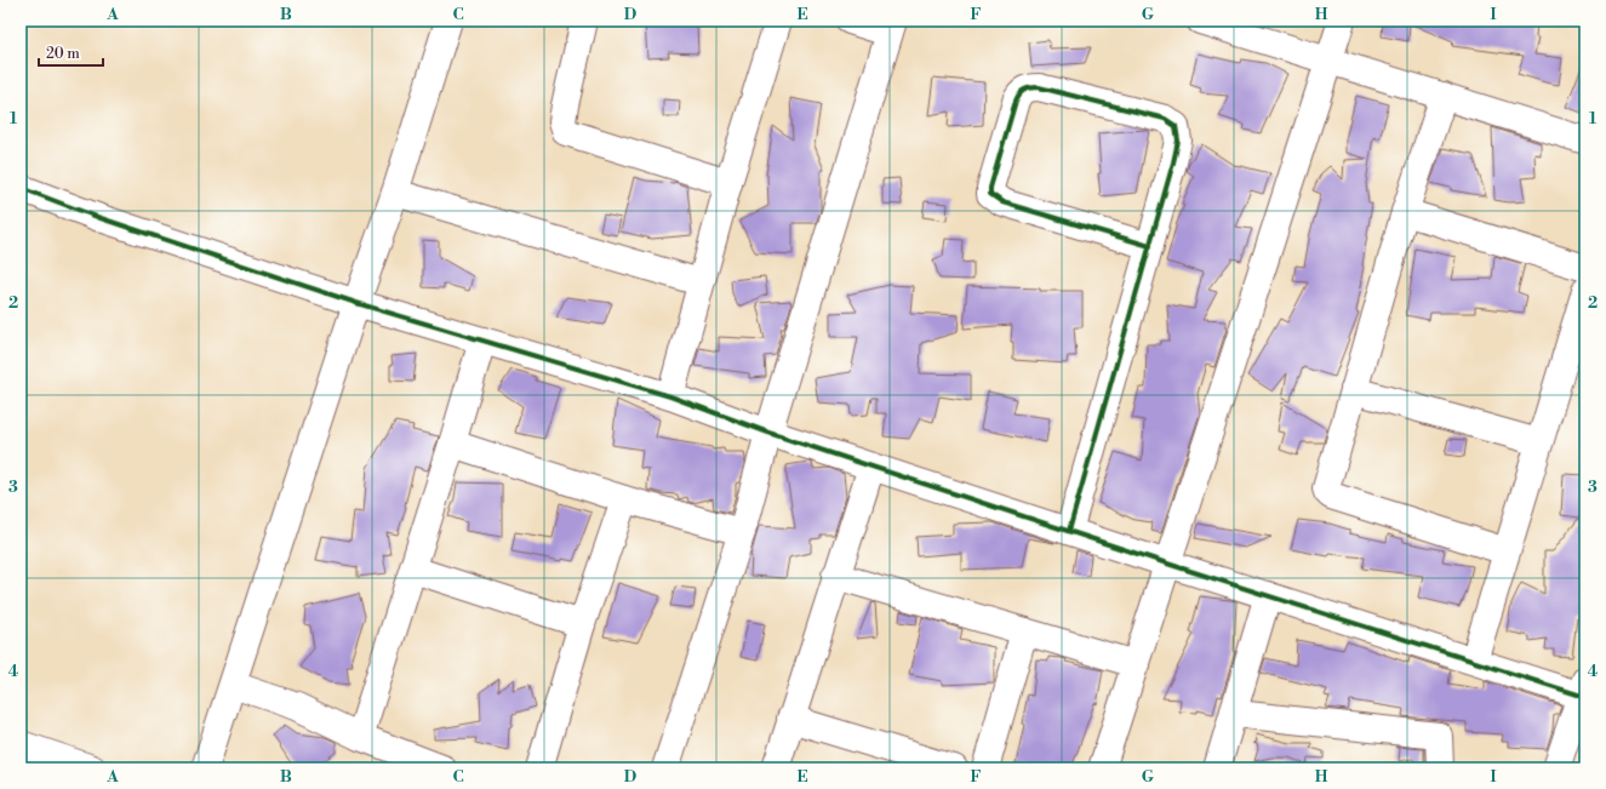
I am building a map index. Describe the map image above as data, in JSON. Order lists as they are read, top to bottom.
{
  "scale_bar": "20 m",
  "grid": {
    "columns": [
      "A",
      "B",
      "C",
      "D",
      "E",
      "F",
      "G",
      "H",
      "I"
    ],
    "rows": [
      "1",
      "2",
      "3",
      "4"
    ]
  }
}
